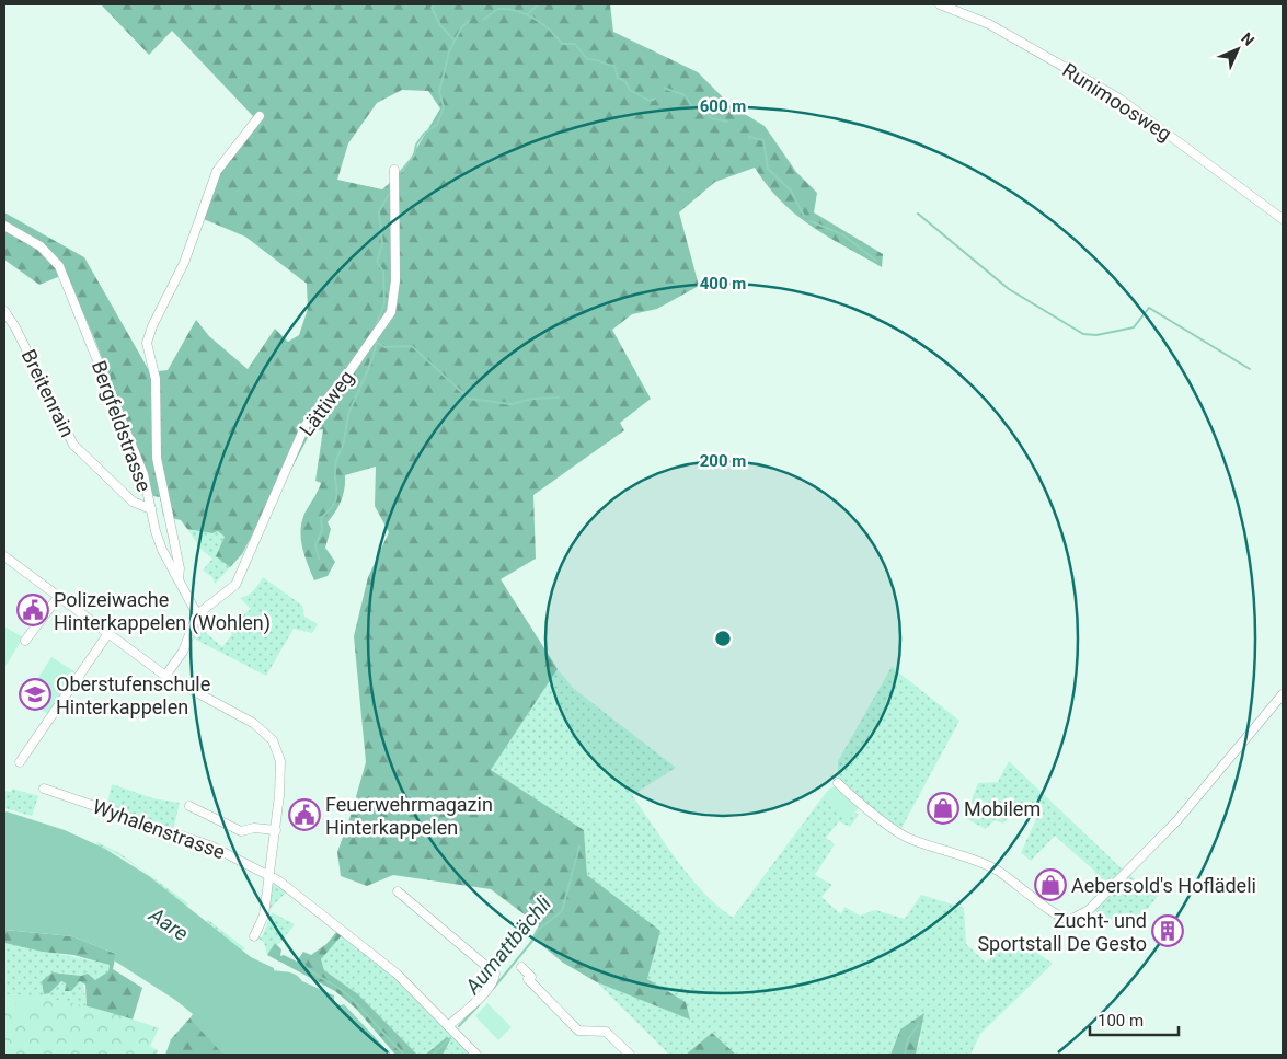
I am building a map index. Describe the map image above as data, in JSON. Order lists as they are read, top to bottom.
{
  "streets": {
    "street": [
      "Runimoosweg",
      "Breitenrain",
      "Lättiweg",
      "Bergfeldstrasse",
      "Wyhalenstrasse"
    ]
  },
  "crossings": [
    ["Breitenrain", "Bergfeldstrasse"],
    ["Lättiweg", "Bergfeldstrasse"]
  ],
  "water": ["Aare", "Aumattbächli"],
  "places": {
    "public building": ["Polizeiwache Hinterkappelen (Wohlen)", "Feuerwehrmagazin Hinterkappelen"],
    "school or university": ["Oberstufenschule Hinterkappelen"],
    "shop": ["Mobilem", "Aebersold's Hoflädeli"],
    "building": ["Zucht- und Sportstall De Gesto"]
  },
  "scale_bar": "100 m",
  "north": "top right",
  "rings": ["600 m", "400 m", "200 m"]
}
